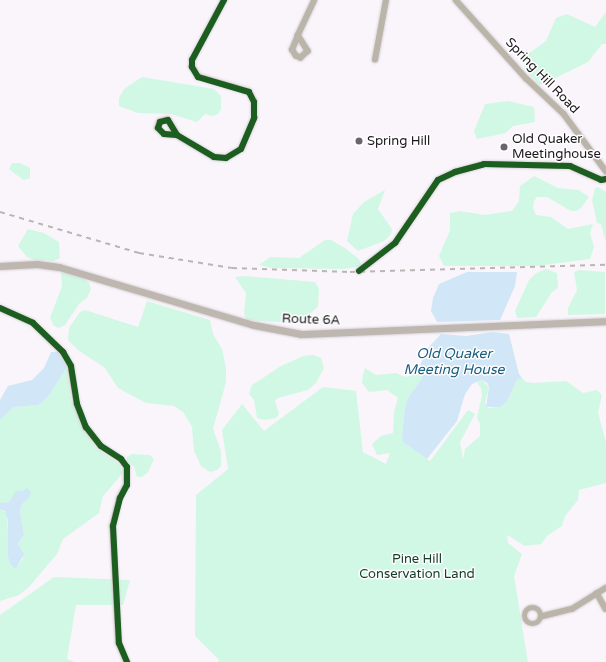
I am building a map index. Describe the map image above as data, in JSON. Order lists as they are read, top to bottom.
{
  "streets": {
    "main road": ["Route 6A"],
    "street": ["Spring Hill Road"]
  },
  "water": ["Old Quaker Meeting House"],
  "parks": ["Pine Hill Conservation Land"],
  "places": ["Spring Hill", "Old Quaker Meetinghouse"]
}
